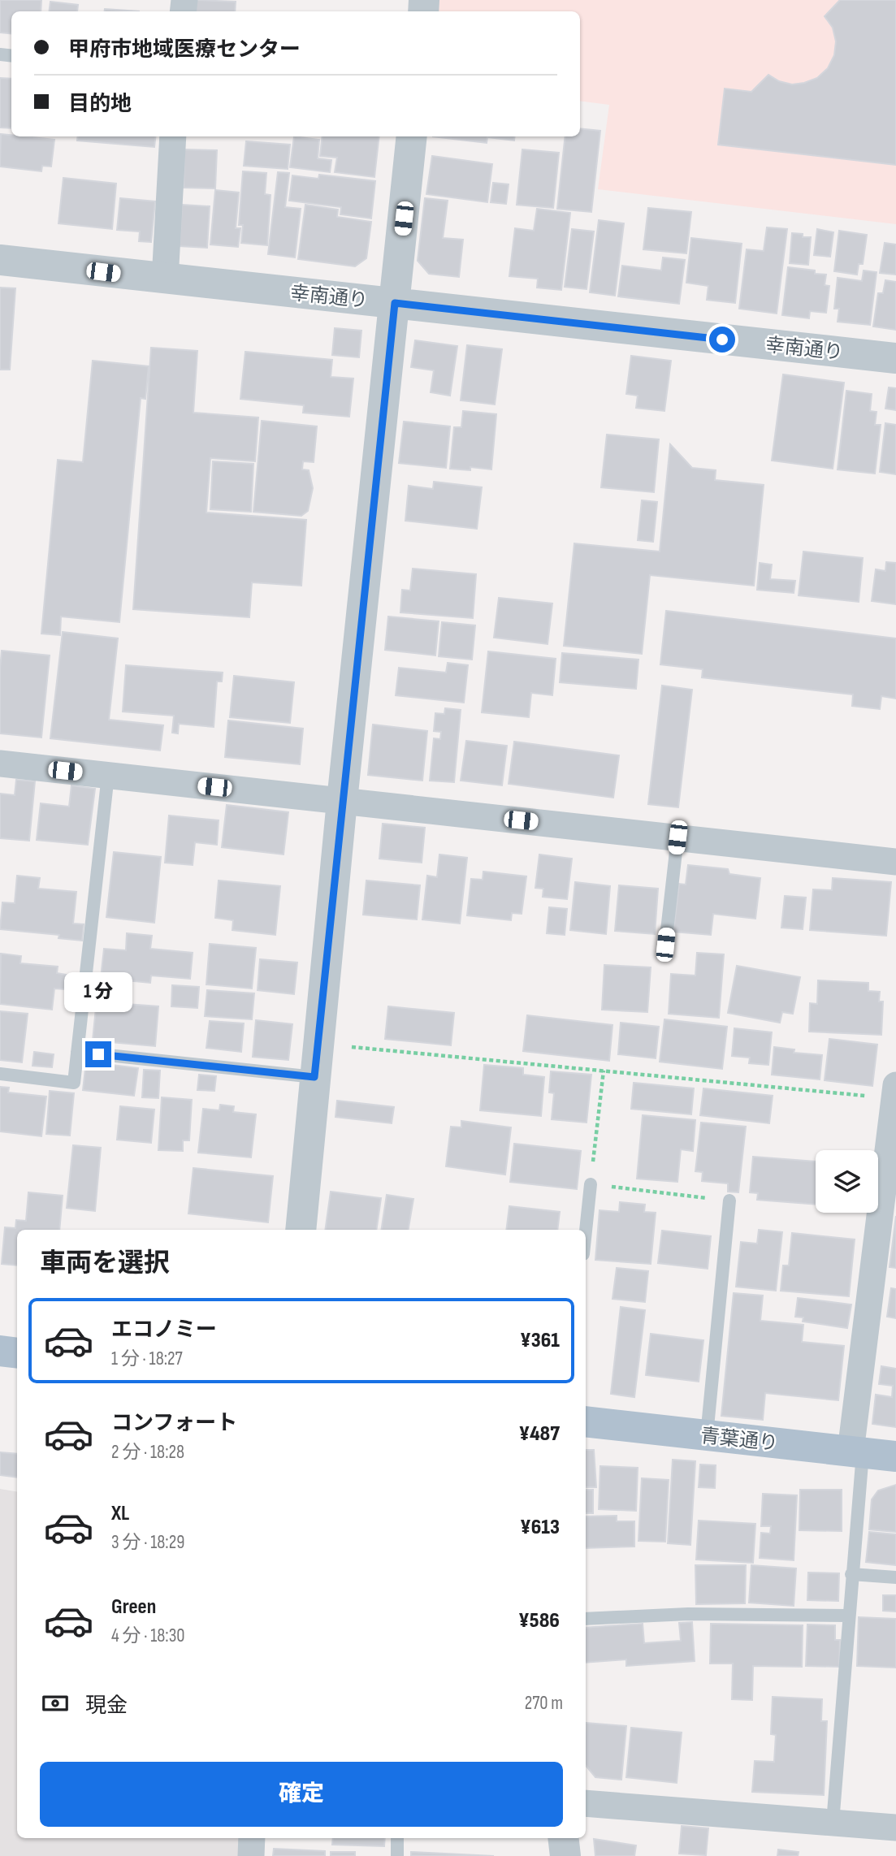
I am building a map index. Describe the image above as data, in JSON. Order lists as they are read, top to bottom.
{
  "streets": {
    "main road": ["青葉通り"],
    "street": ["幸南通り"]
  },
  "page": {
    "banner": ["甲府市地域医療センター", "目的地"],
    "bubble": "1 分",
    "heading": "車両を選択",
    "list": [
      {
        "name": "エコノミー",
        "note": "1 分 · 18:27",
        "value": "¥361"
      },
      {
        "name": "コンフォート",
        "note": "2 分 · 18:28",
        "value": "¥487"
      },
      {
        "name": "XL",
        "note": "3 分 · 18:29",
        "value": "¥613"
      },
      {
        "name": "Green",
        "note": "4 分 · 18:30",
        "value": "¥586"
      }
    ],
    "pay": ["現金", "270 m"],
    "buttons": "確定"
  }
}
